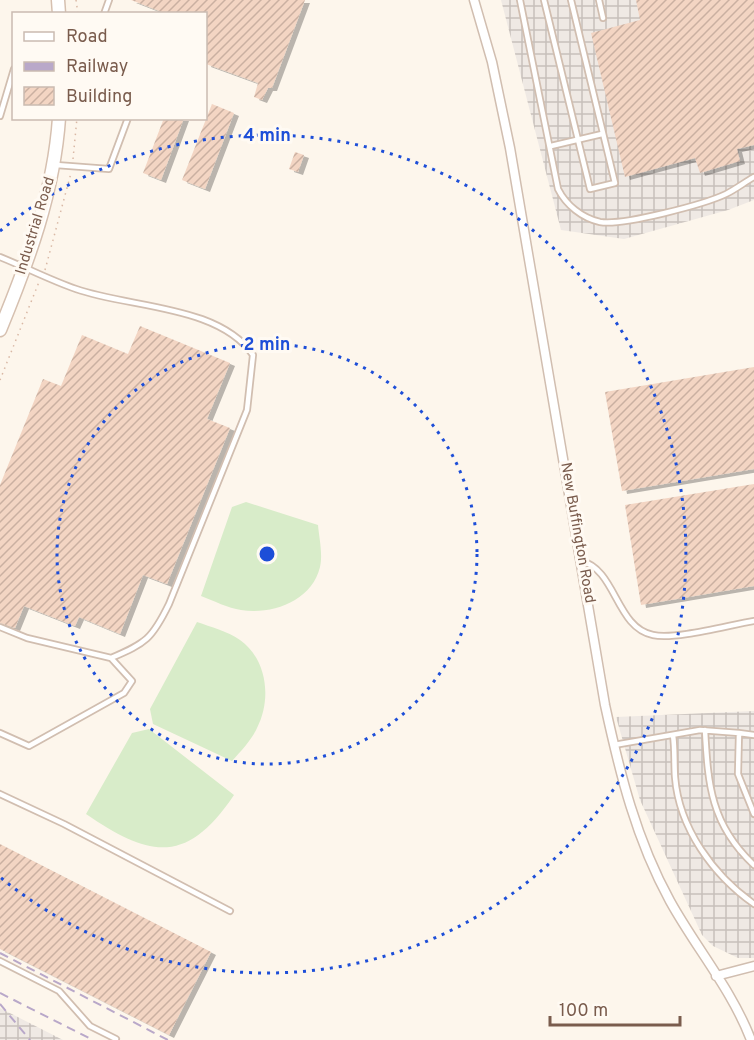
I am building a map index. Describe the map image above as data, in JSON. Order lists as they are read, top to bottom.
{
  "streets": {
    "main road": ["Industrial Road"],
    "street": ["New Buffington Road"]
  },
  "legend": ["Road", "Railway", "Building"],
  "scale_bar": "100 m",
  "rings": ["4 min", "2 min"]
}
